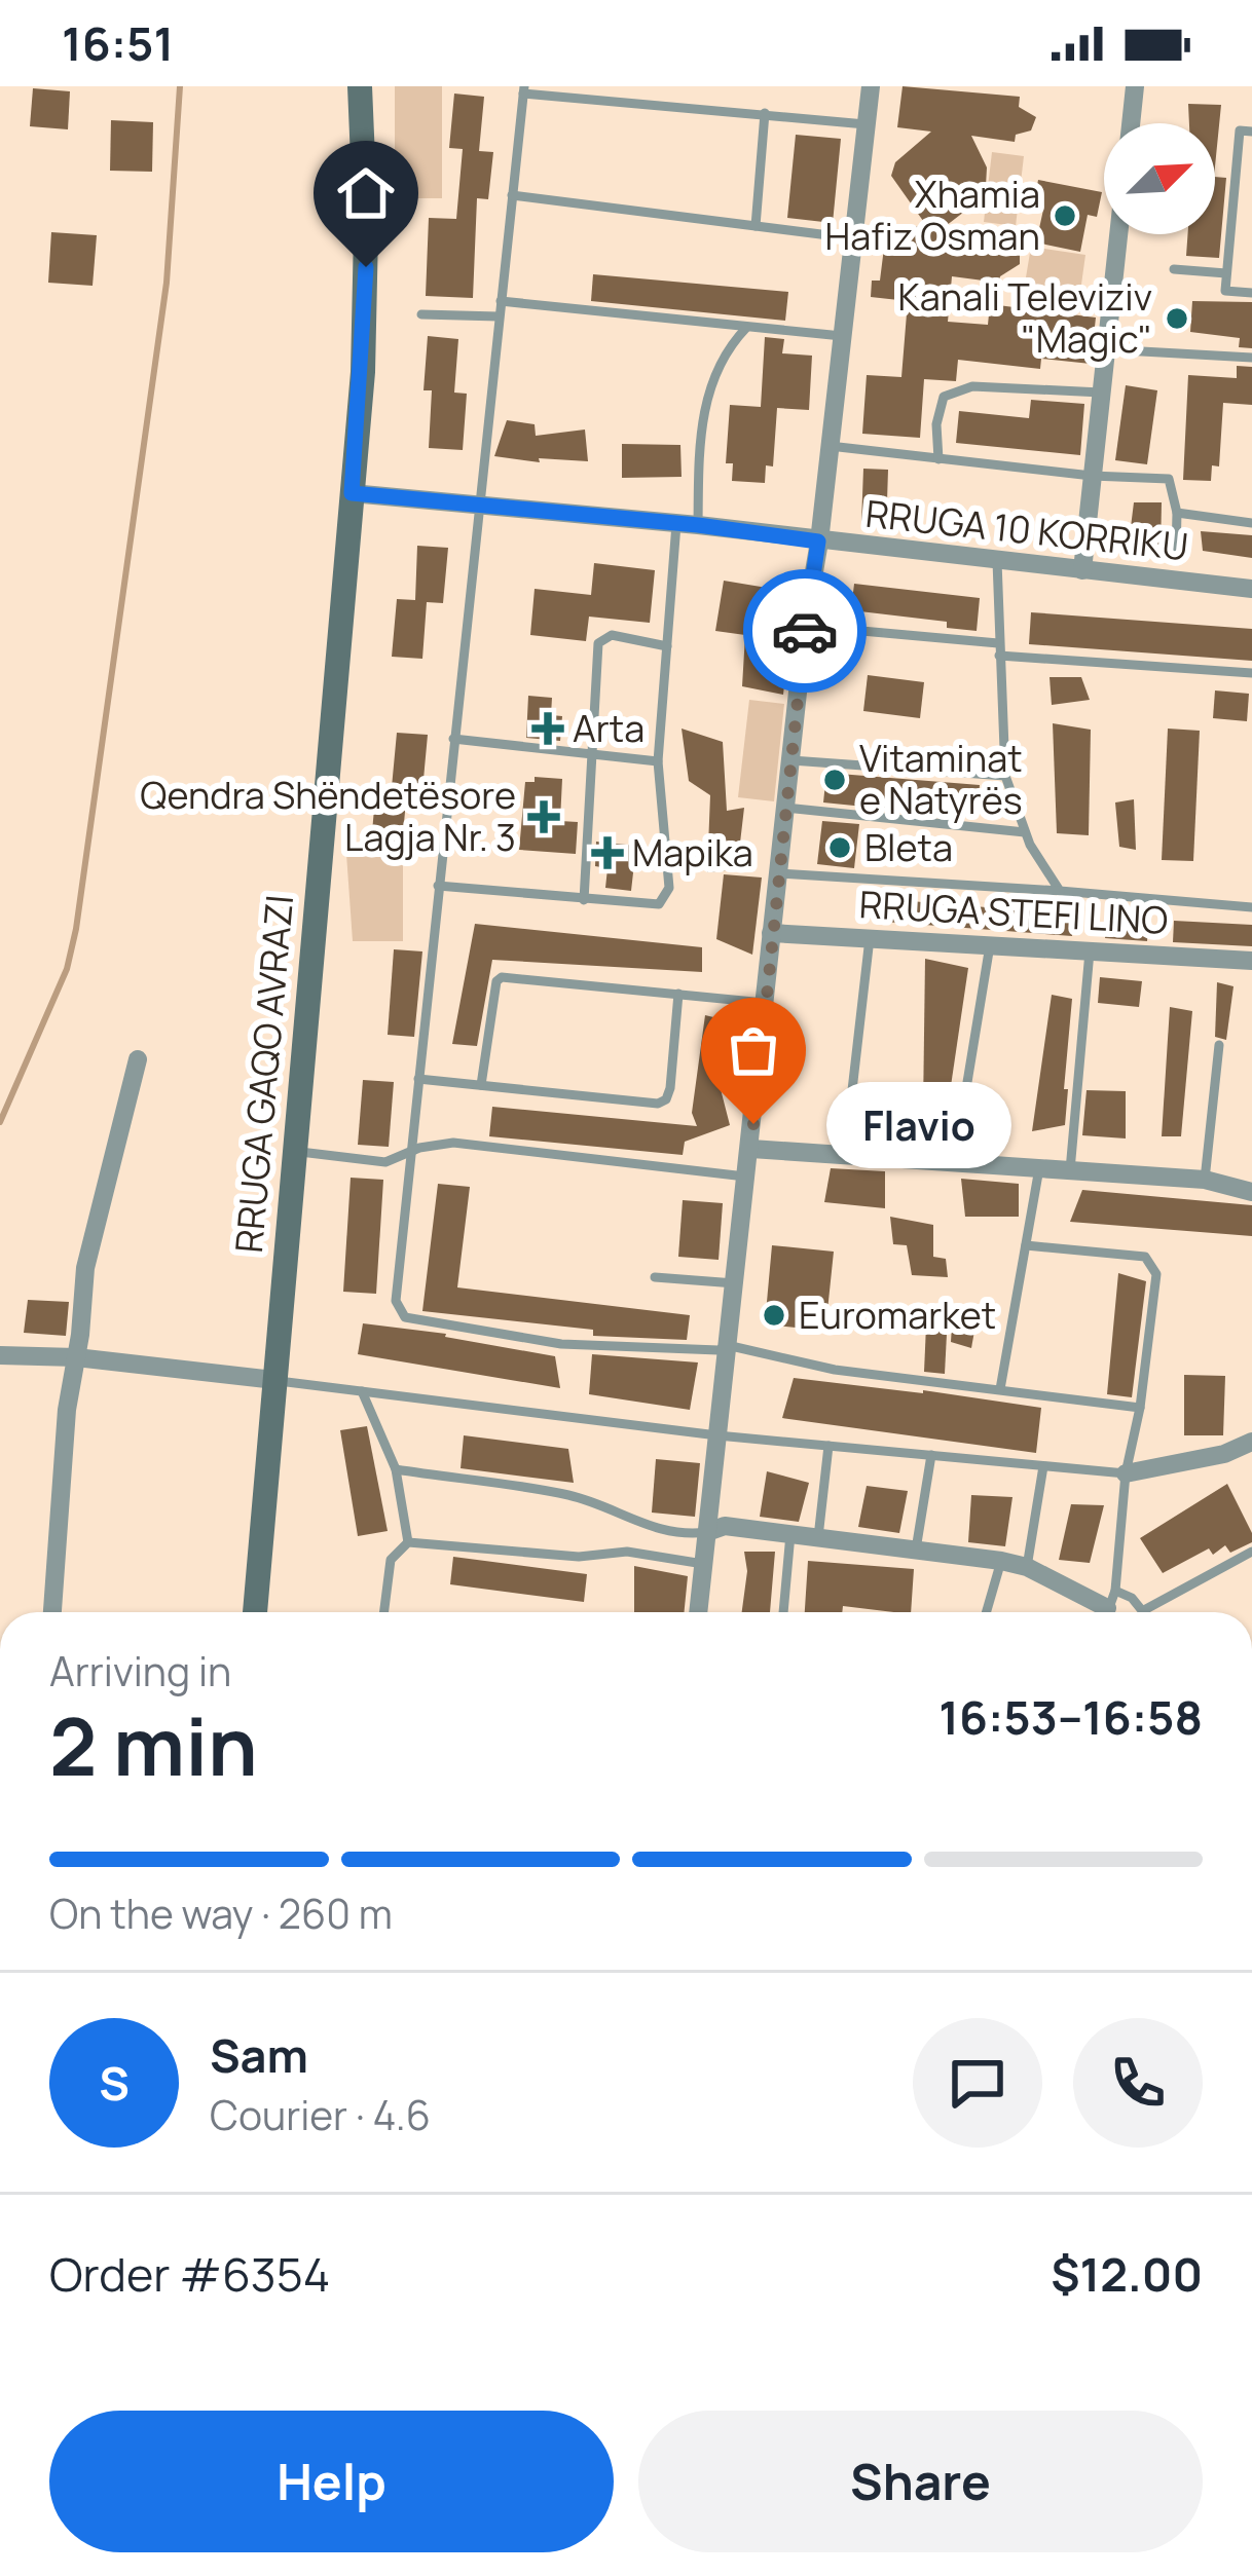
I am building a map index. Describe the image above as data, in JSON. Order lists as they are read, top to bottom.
{
  "streets": {
    "main road": ["RRUGA GAQO AVRAZI"],
    "street": ["RRUGA 10 KORRIKU", "RRUGA STEFI LINO"]
  },
  "crossings": [
    ["RRUGA 10 KORRIKU", "RRUGA GAQO AVRAZI"]
  ],
  "places": {
    "other": [
      "Xhamia Hafiz Osman",
      "Kanali Televiziv \"Magic\"",
      "Vitaminat e Natyrës",
      "Bleta",
      "Flavio",
      "Euromarket"
    ],
    "health": ["Arta", "Qendra Shëndetësore Lagja Nr. 3", "Mapika"]
  },
  "north": "top right",
  "page": {
    "status": "16:51",
    "bubble": "Flavio",
    "heading": ["2 min", "Arriving in", "16:53–16:58"],
    "panel": [
      "Sam",
      "Courier · 4.6",
      "Order #6354",
      "$12.00"
    ],
    "bar": "On the way · 260 m",
    "round": "S",
    "buttons": ["Help", "Share"]
  }
}
